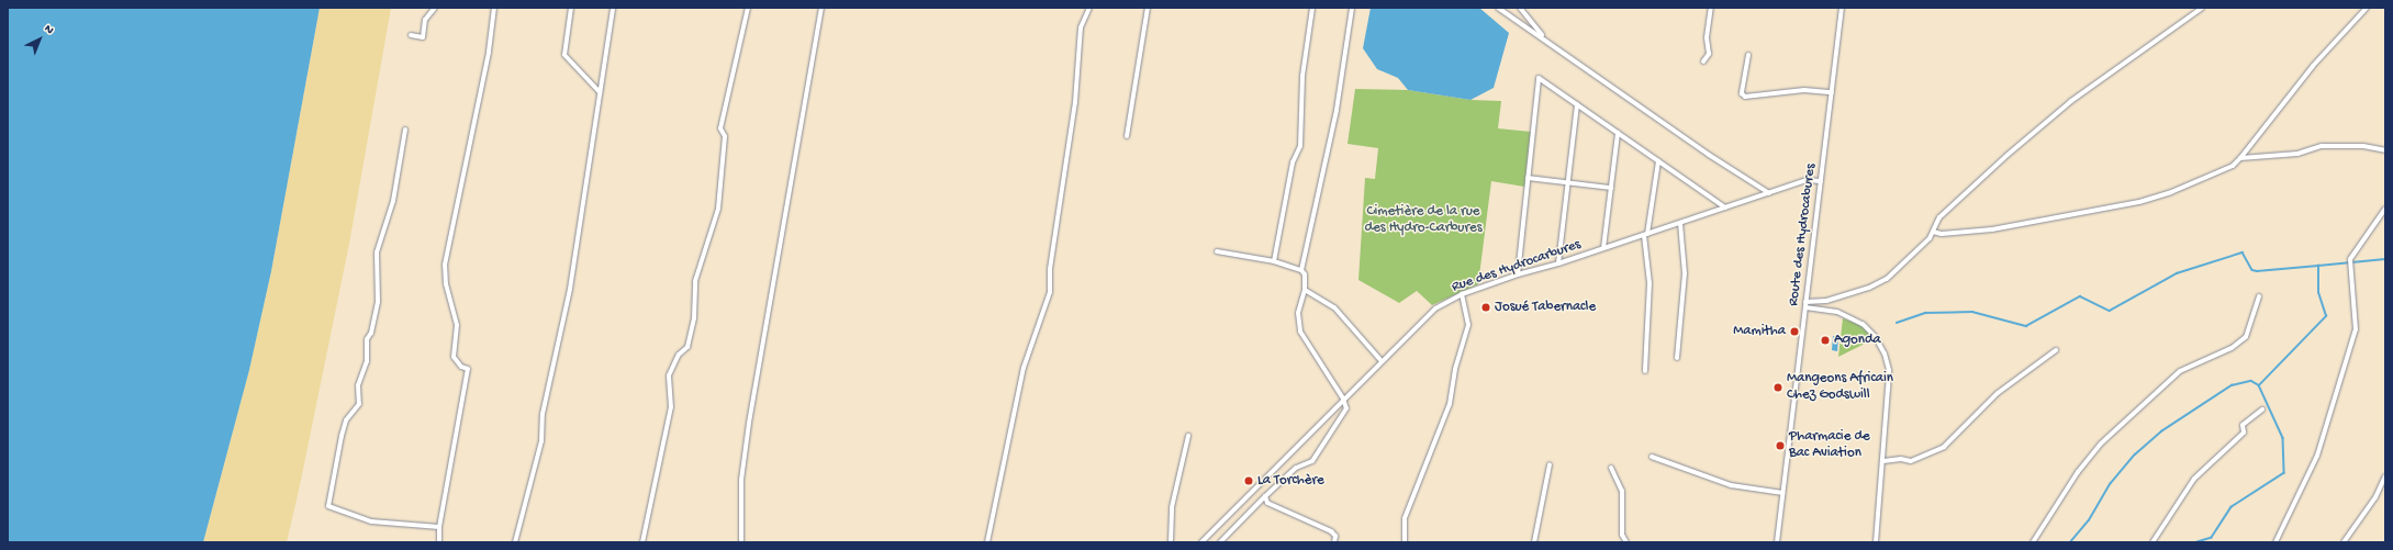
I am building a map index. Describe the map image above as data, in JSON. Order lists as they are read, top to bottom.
{
  "streets": {
    "street": ["Route des Hydrocabures", "Rue des Hydrocarbures"]
  },
  "crossings": [
    ["Route des Hydrocabures", "Rue des Hydrocarbures"]
  ],
  "parks": ["Cimetière de la rue des Hydro-Carbures"],
  "places": [
    "Josué Tabernacle",
    "Mamitha",
    "Agonda",
    "Mangeons Africain Chez Godswill",
    "Pharmacie de Bac Aviation",
    "La Torchère"
  ],
  "north": "top right"
}
